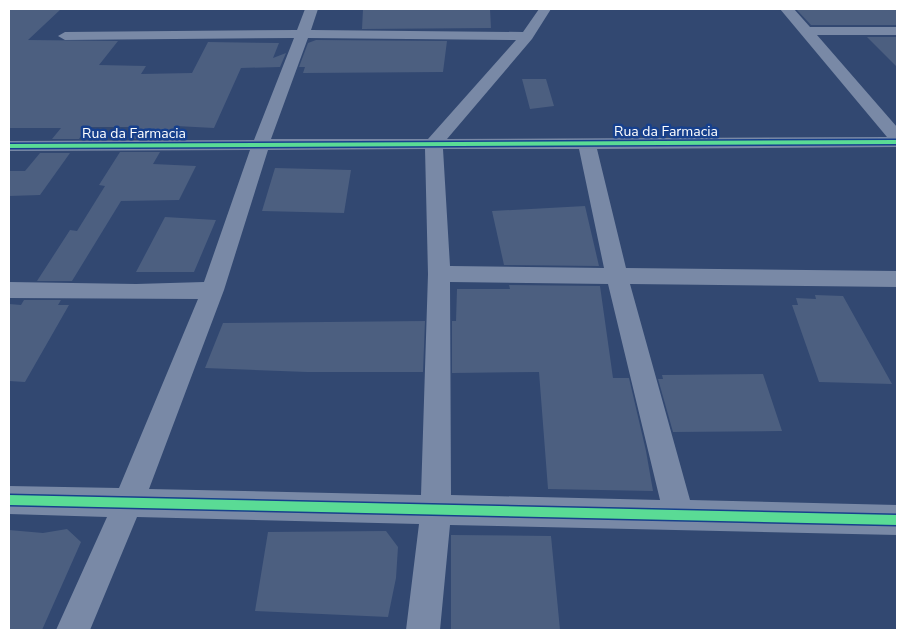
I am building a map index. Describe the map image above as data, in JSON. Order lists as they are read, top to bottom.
{
  "streets": {
    "street": ["Rua da Farmacia"]
  }
}
